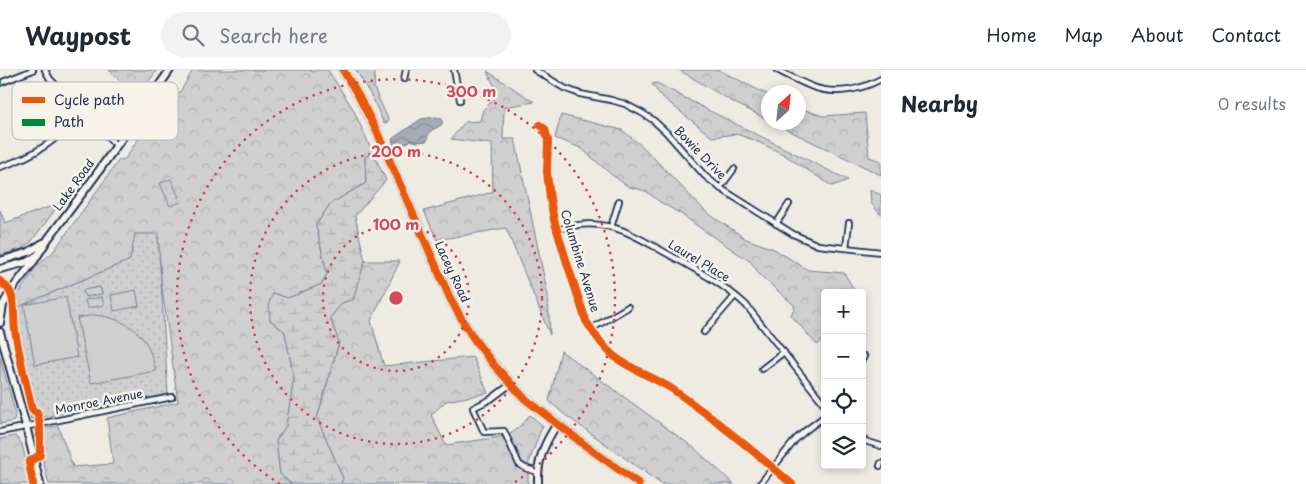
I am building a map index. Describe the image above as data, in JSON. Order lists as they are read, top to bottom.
{
  "streets": {
    "main road": ["Lacey Road"],
    "street": [
      "Bowie Drive",
      "Lake Road",
      "Columbine Avenue",
      "Laurel Place",
      "Monroe Avenue"
    ]
  },
  "crossings": [
    ["Columbine Avenue", "Laurel Place"]
  ],
  "legend": ["Cycle path", "Path"],
  "north": "top right",
  "page": {
    "header": "Waypost",
    "search": "Search here",
    "nav": [
      "Home",
      "Map",
      "About",
      "Contact"
    ],
    "heading": ["Nearby", "0 results"],
    "map_buttons": ["+", "−"]
  },
  "rings": ["300 m", "200 m", "100 m"]
}
